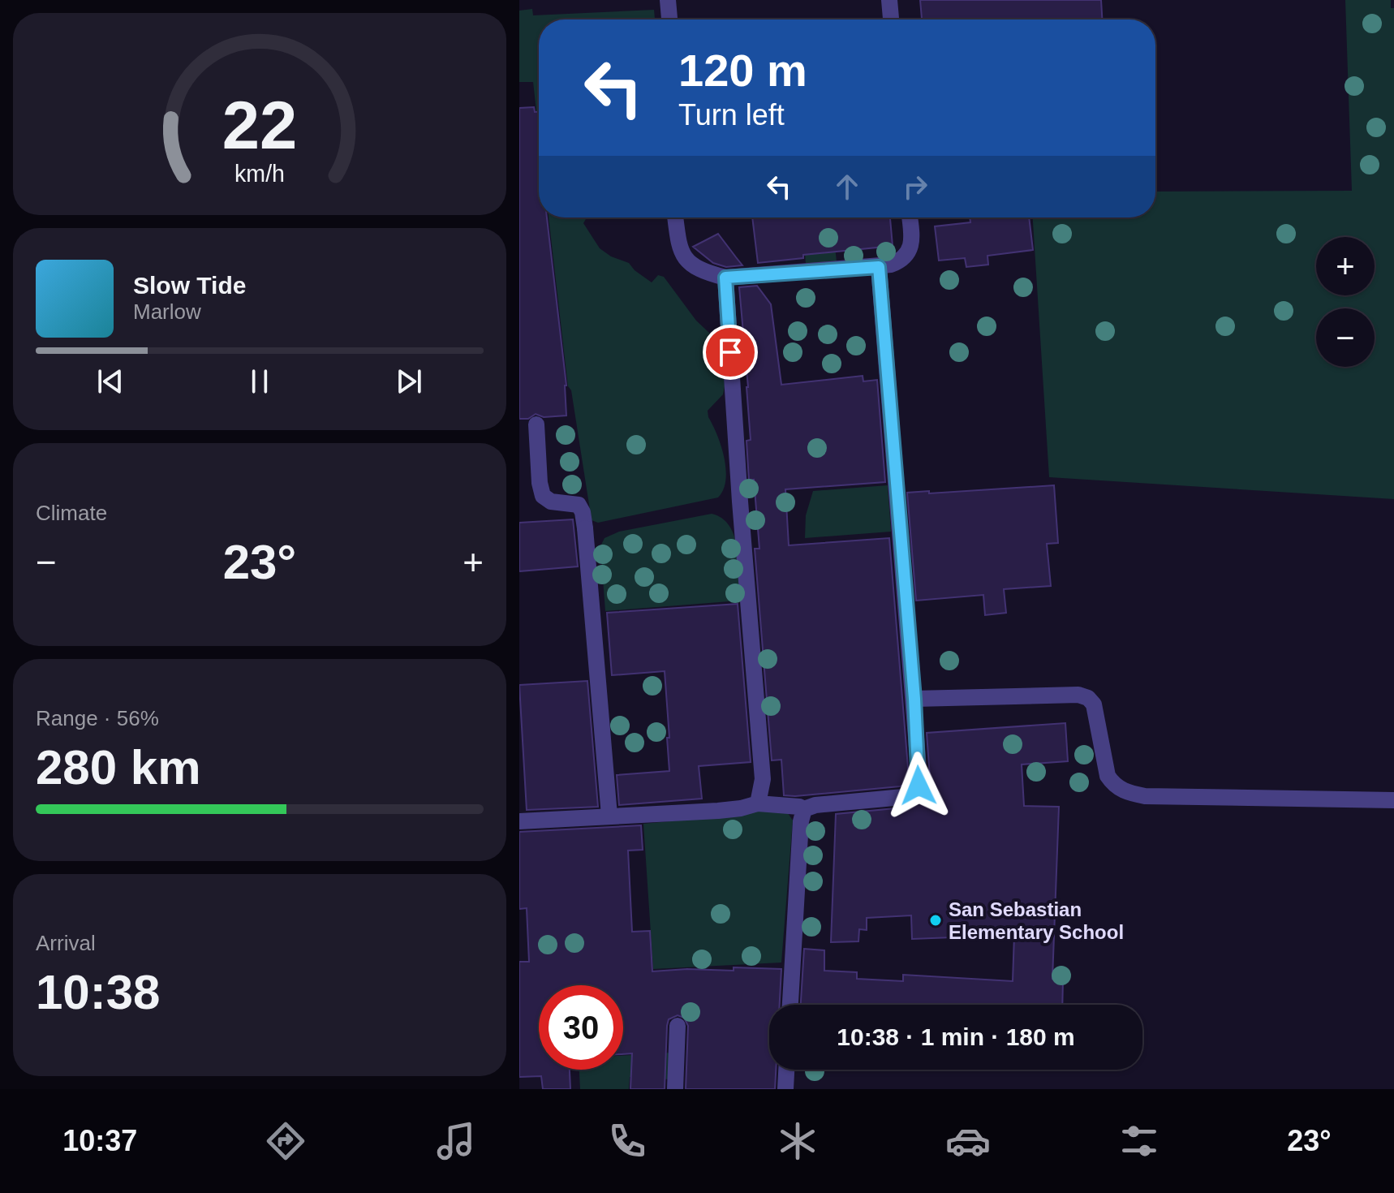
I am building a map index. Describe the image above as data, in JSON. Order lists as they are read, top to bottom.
{
  "places": ["San Sebastian Elementary School"],
  "page": {
    "turn": ["120 m", "Turn left"],
    "map_buttons": ["+", "−"],
    "song": ["Slow Tide", "Marlow"],
    "tile": [
      "Climate",
      ["Range · 56%", "280 km"],
      ["Arrival", "10:38"]
    ],
    "heat": ["−", "23°", "+"],
    "limit": "30",
    "trip": "10:38 · 1 min · 180 m",
    "tabs": ["10:37", "23°"],
    "gauge": ["22", "km/h"]
  }
}
